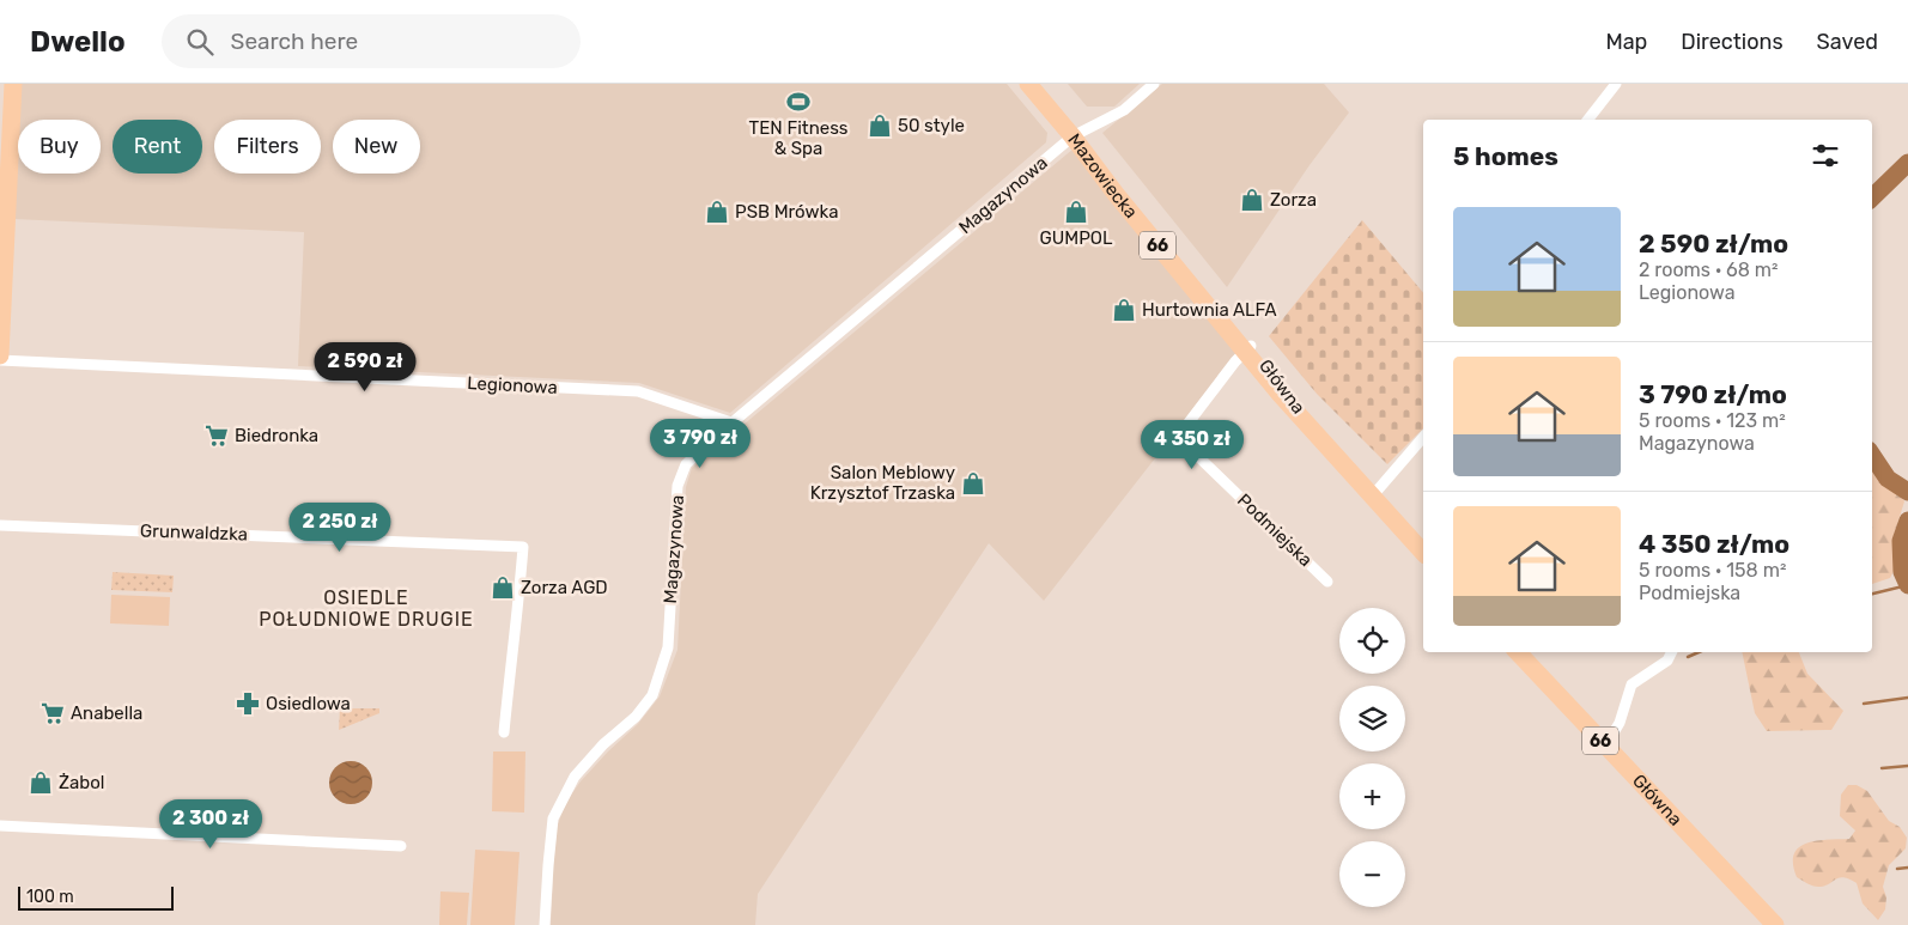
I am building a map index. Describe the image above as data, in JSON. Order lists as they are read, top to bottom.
{
  "streets": {
    "main road": ["Mazowiecka", "66", "Główna"],
    "street": [
      "Magazynowa",
      "Legionowa",
      "Podmiejska",
      "Grunwaldzka"
    ]
  },
  "crossings": [
    ["Mazowiecka", "Magazynowa"],
    ["Mazowiecka", "Główna"],
    ["Mazowiecka", "Podmiejska"],
    ["Magazynowa", "Legionowa"],
    ["Główna", "Podmiejska"]
  ],
  "districts": ["OSIEDLE POŁUDNIOWE DRUGIE"],
  "places": {
    "sports": ["TEN Fitness & Spa"],
    "shop": [
      "50 style",
      "Zorza",
      "PSB Mrówka",
      "GUMPOL",
      "Hurtownia ALFA",
      "Salon Meblowy Krzysztof Trzaska",
      "Zorza AGD",
      "Żabol"
    ],
    "supermarket": ["Biedronka", "Anabella"],
    "pharmacy": ["Osiedlowa"]
  },
  "scale_bar": "100 m",
  "page": {
    "header": "Dwello",
    "search": "Search here",
    "nav": ["Map", "Directions", "Saved"],
    "chip": [
      "Buy",
      "Rent",
      "Filters",
      "New"
    ],
    "heading": "5 homes",
    "list": [
      {
        "name": "2 590 zł/mo",
        "note": "2 rooms · 68 m² · Legionowa"
      },
      {
        "name": "3 790 zł/mo",
        "note": "5 rooms · 123 m² · Magazynowa"
      },
      {
        "name": "4 350 zł/mo",
        "note": "5 rooms · 158 m² · Podmiejska"
      }
    ],
    "price": [
      "2 590 zł",
      "3 790 zł",
      "4 350 zł",
      "2 250 zł",
      "2 300 zł"
    ],
    "map_buttons": ["+", "−"],
    "scale": "100 m"
  }
}
